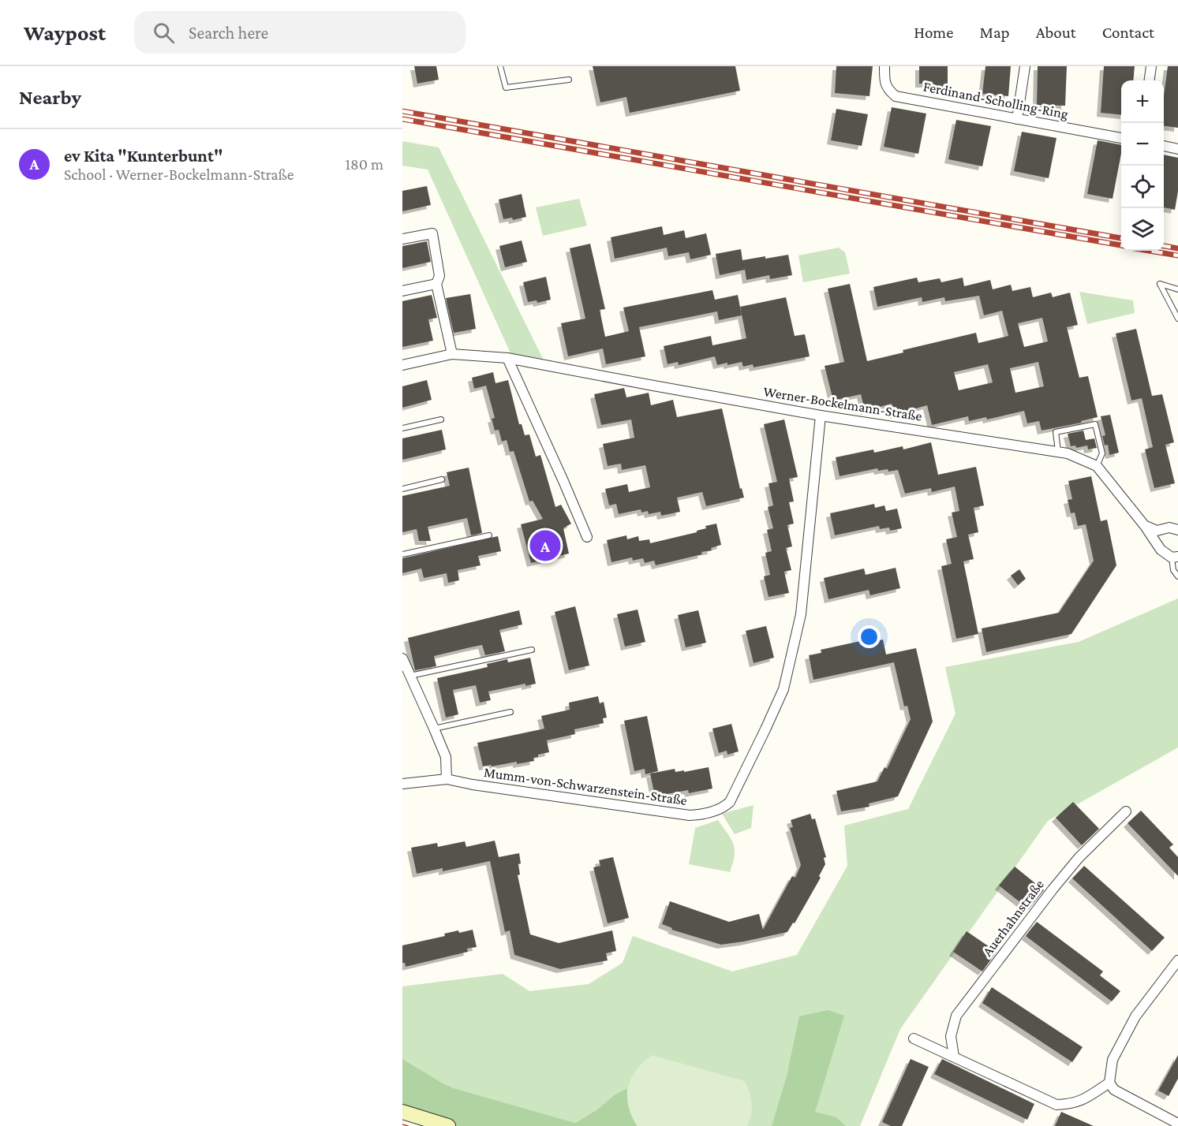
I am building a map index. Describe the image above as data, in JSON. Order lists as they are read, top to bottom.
{
  "streets": {
    "street": [
      "Ferdinand-Scholling-Ring",
      "Werner-Bockelmann-Straße",
      "Mumm-von-Schwarzenstein-Straße",
      "Auerhahnstraße"
    ]
  },
  "crossings": [
    ["Werner-Bockelmann-Straße", "Mumm-von-Schwarzenstein-Straße"]
  ],
  "page": {
    "header": "Waypost",
    "search": "Search here",
    "nav": [
      "Home",
      "Map",
      "About",
      "Contact"
    ],
    "heading": "Nearby",
    "map_buttons": ["+", "−"],
    "list": [
      {
        "mark": "A",
        "name": "ev Kita \"Kunterbunt\"",
        "note": "School · Werner-Bockelmann-Straße",
        "value": "180 m"
      }
    ],
    "pins": "A"
  }
}
